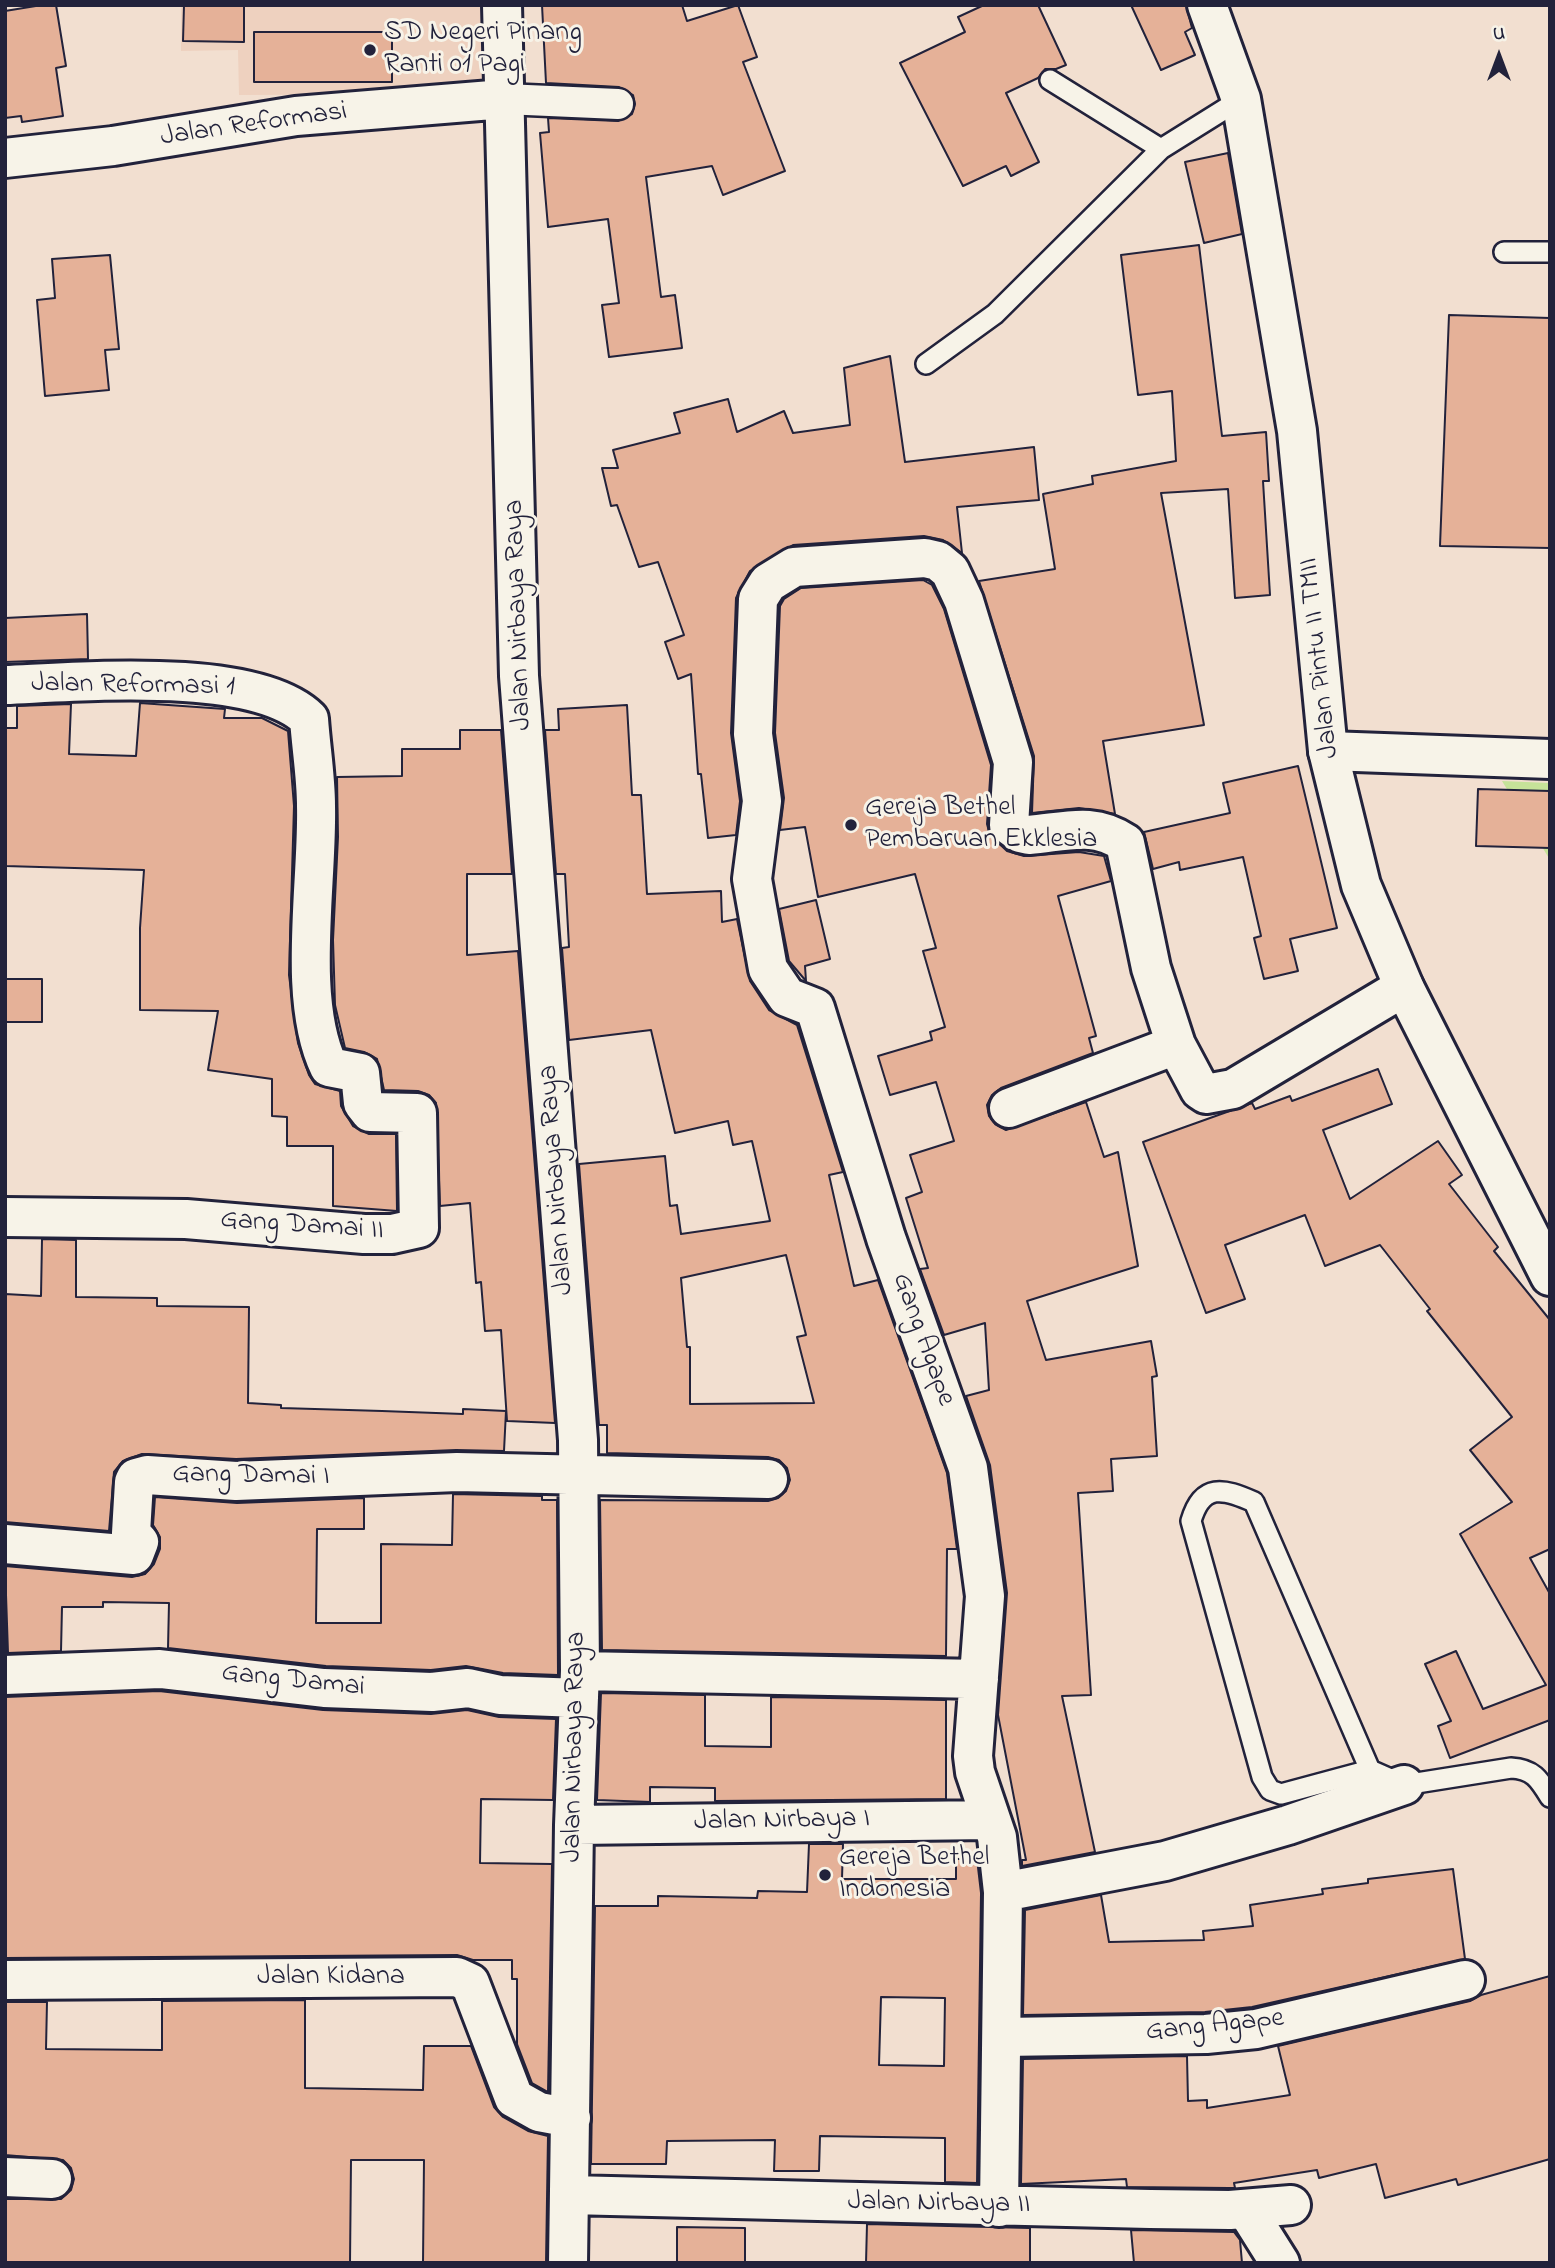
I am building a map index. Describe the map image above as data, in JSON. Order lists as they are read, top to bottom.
{
  "streets": {
    "street": [
      "Jalan Reformasi",
      "Jalan Nirbaya Raya",
      "Jalan Pintu II TMII",
      "Jalan Reformasi 1",
      "Gang Damai II",
      "Gang Agape",
      "Gang Damai I",
      "Gang Damai",
      "Jalan Nirbaya I",
      "Jalan Kidana",
      "Jalan Nirbaya II"
    ]
  },
  "crossings": [
    ["Jalan Reformasi", "Jalan Nirbaya Raya"],
    ["Jalan Nirbaya Raya", "Gang Damai I"],
    ["Jalan Nirbaya Raya", "Gang Damai"],
    ["Jalan Nirbaya Raya", "Jalan Nirbaya I"],
    ["Jalan Nirbaya Raya", "Jalan Kidana"],
    ["Jalan Nirbaya Raya", "Jalan Nirbaya II"],
    ["Jalan Reformasi 1", "Gang Damai II"],
    ["Gang Agape", "Jalan Nirbaya I"],
    ["Gang Agape", "Jalan Nirbaya II"]
  ],
  "places": ["SD Negeri Pinang Ranti 01 Pagi", "Gereja Bethel Pembaruan Ekklesia", "Gereja Bethel Indonesia"],
  "north": "top"
}
